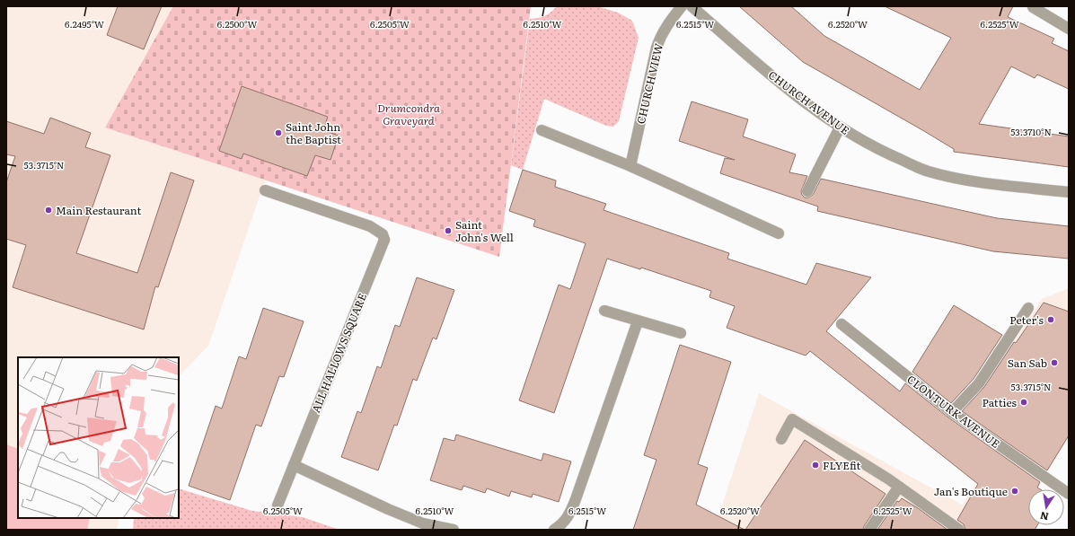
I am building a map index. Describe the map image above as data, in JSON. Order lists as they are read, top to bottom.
{
  "streets": {
    "street": [
      "CHURCH VIEW",
      "CHURCH AVENUE",
      "ALL HALLOWS SQUARE",
      "CLONTURK AVENUE"
    ]
  },
  "parks": ["Drumcondra Graveyard"],
  "places": [
    "Saint John the Baptist",
    "Main Restaurant",
    "Saint John's Well",
    "Peter's",
    "San Sab",
    "Patties",
    "FLYEfit",
    "Jan's Boutique"
  ],
  "north": "bottom",
  "coordinates": [
    "6.2495°W",
    "6.2500°W",
    "6.2505°W",
    "6.2510°W",
    "6.2515°W",
    "6.2520°W",
    "6.2525°W",
    "53.3710°N",
    "53.3715°N"
  ]
}
